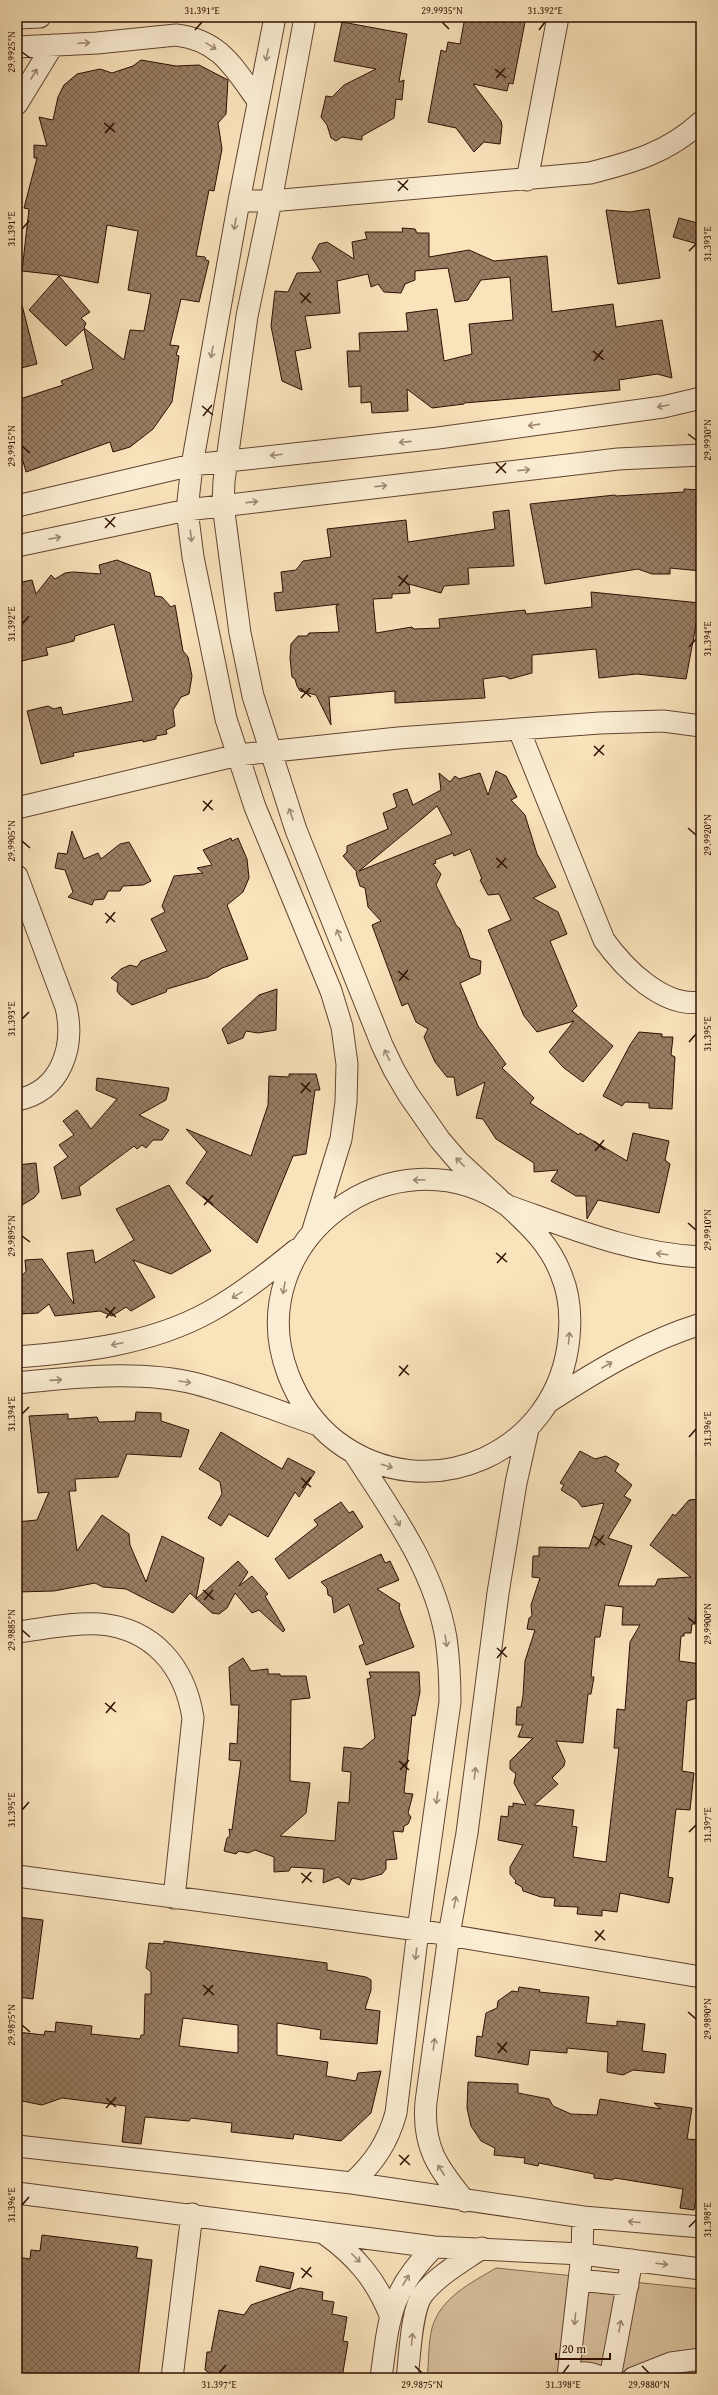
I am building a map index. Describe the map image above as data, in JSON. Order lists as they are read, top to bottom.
{
  "scale_bar": "20 m",
  "coordinates": [
    "31.391°E",
    "29.9935°N",
    "31.392°E",
    "29.9925°N",
    "31.393°E",
    "29.9930°N",
    "29.9915°N",
    "31.394°E",
    "29.9920°N",
    "29.9905°N",
    "31.395°E",
    "29.9910°N",
    "29.9895°N",
    "31.396°E",
    "29.9900°N",
    "29.9885°N",
    "31.397°E",
    "29.9890°N",
    "29.9875°N",
    "31.398°E",
    "29.9880°N"
  ]
}
